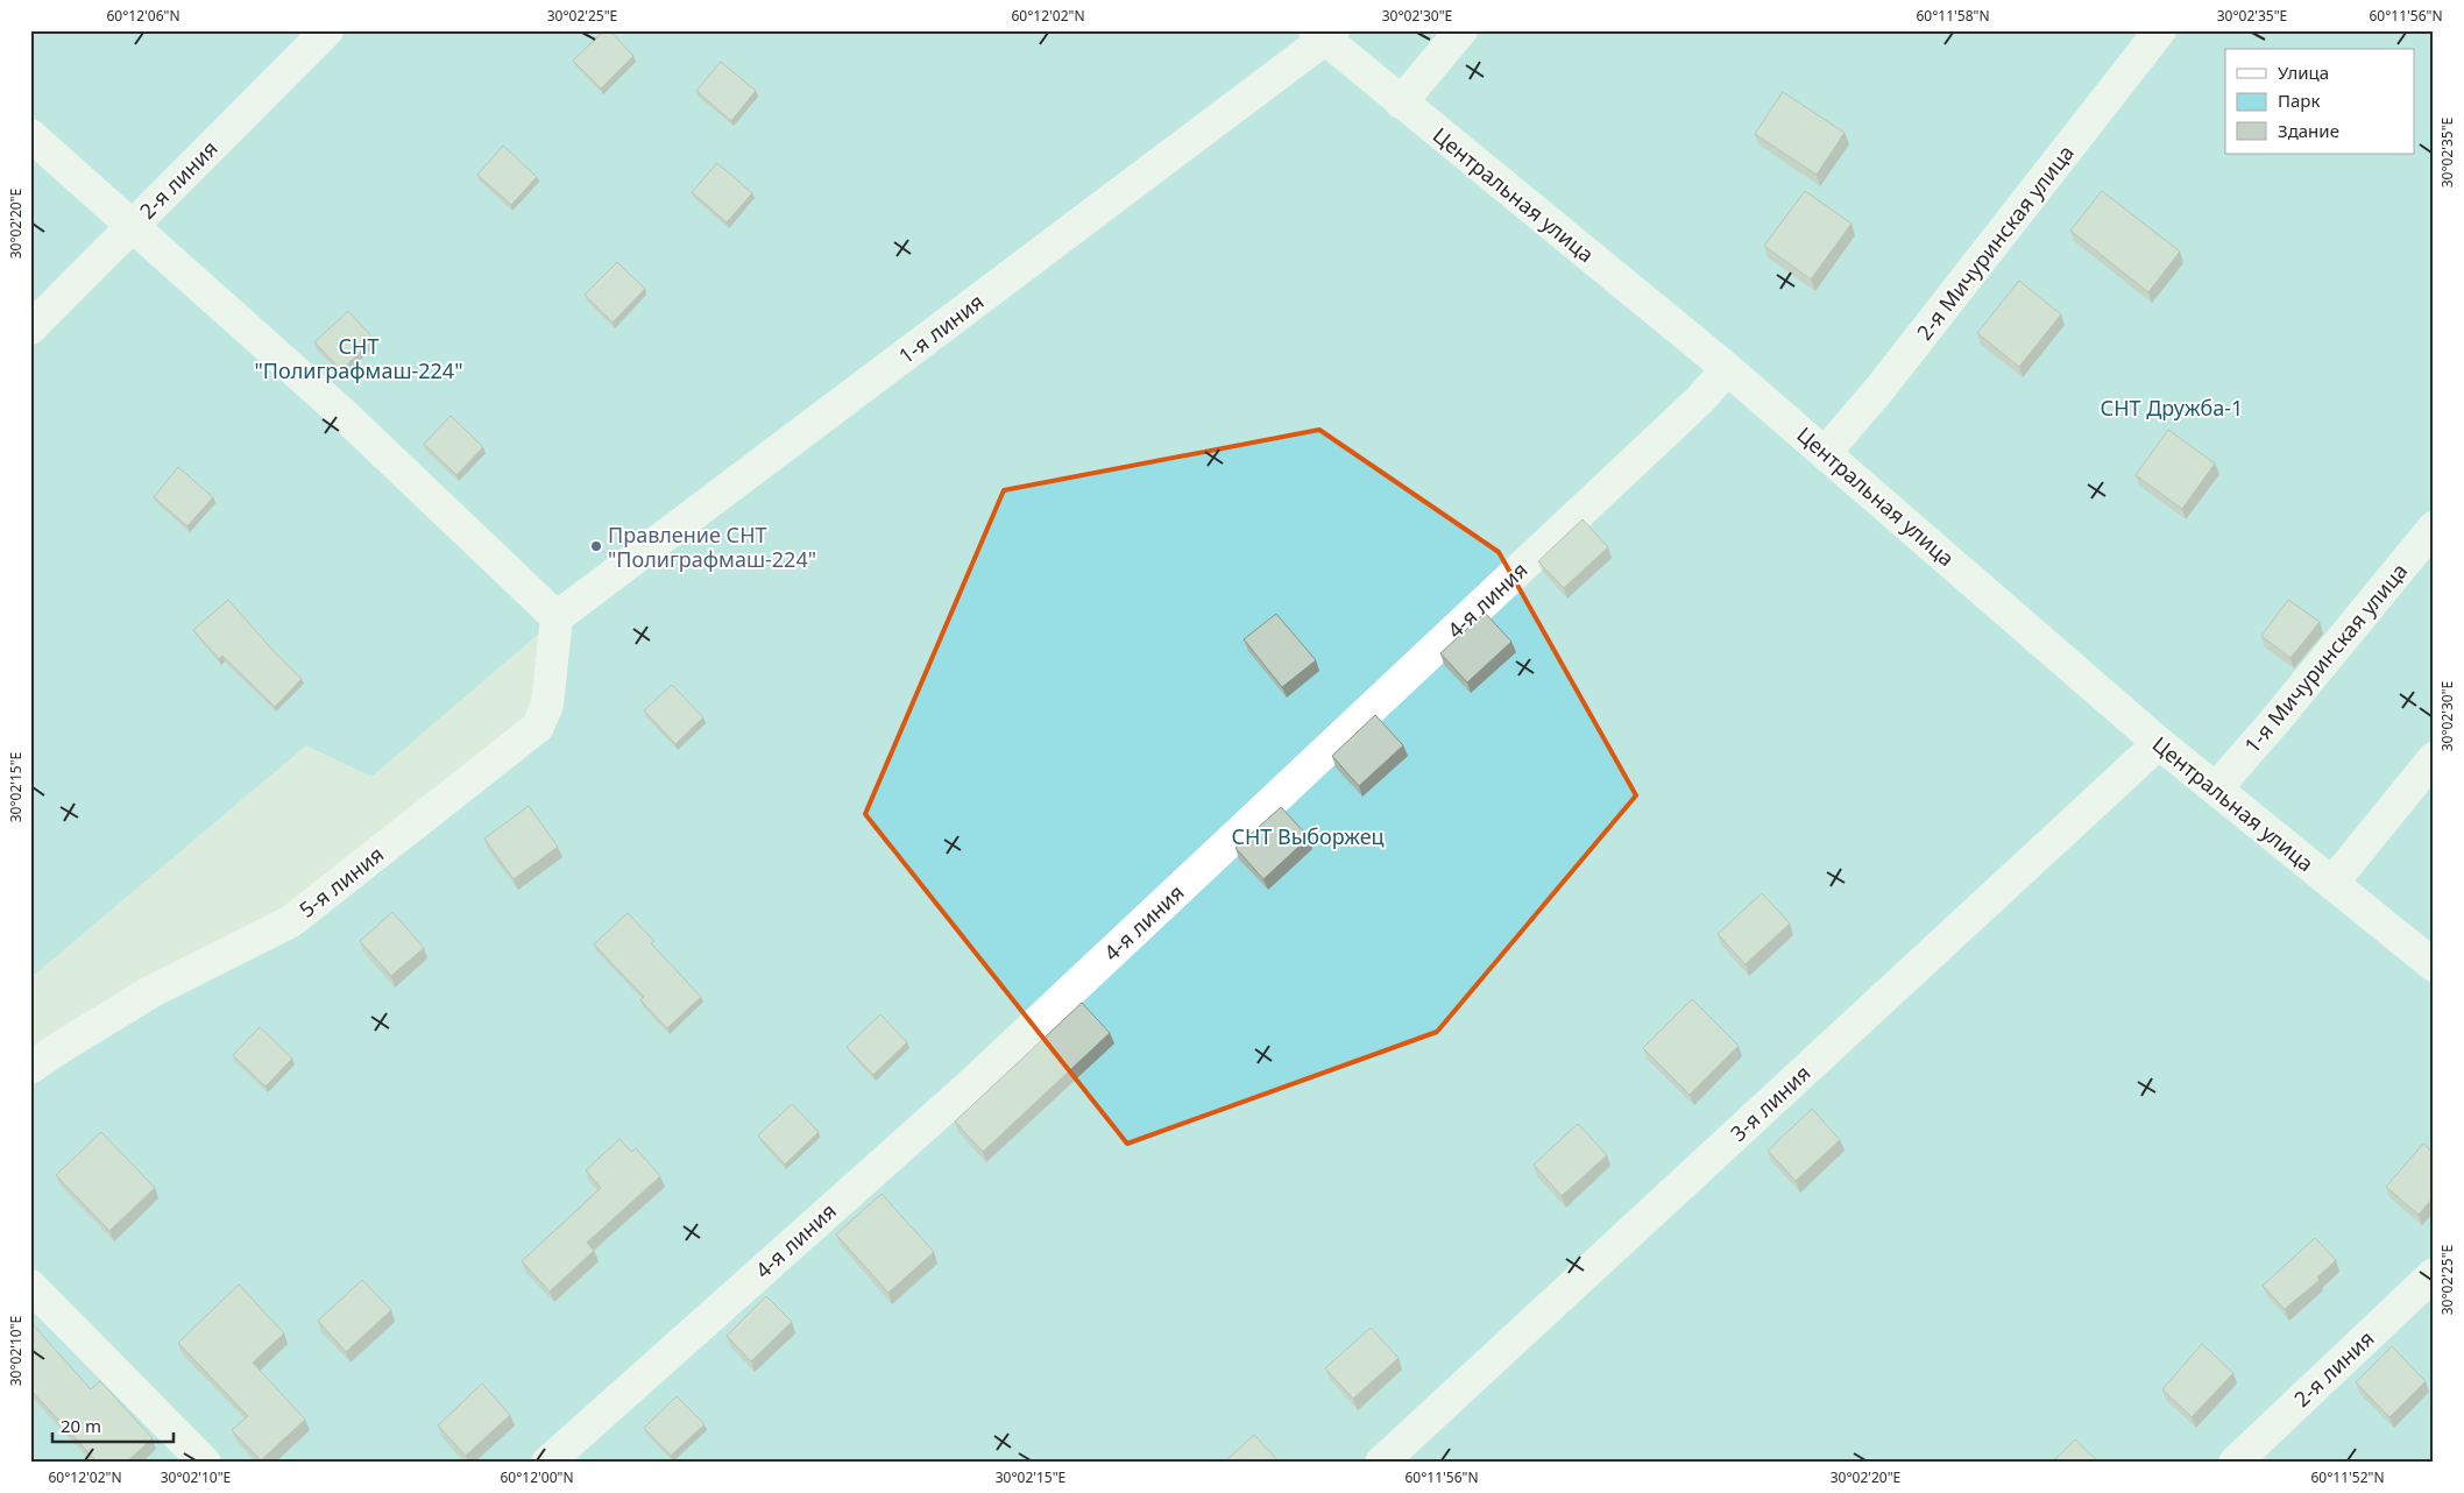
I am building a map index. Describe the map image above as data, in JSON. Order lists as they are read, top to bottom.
{
  "streets": {
    "street": [
      "2-я линия",
      "Центральная улица",
      "2-я Мичуринская улица",
      "1-я линия",
      "4-я линия",
      "1-я Мичуринская улица",
      "5-я линия",
      "3-я линия"
    ]
  },
  "crossings": [
    ["Центральная улица", "2-я Мичуринская улица"],
    ["Центральная улица", "1-я линия"],
    ["Центральная улица", "4-я линия"],
    ["Центральная улица", "1-я Мичуринская улица"],
    ["Центральная улица", "3-я линия"],
    ["1-я линия", "5-я линия"]
  ],
  "parks": ["СНТ \"Полиграфмаш-224\"", "СНТ Дружба-1", "СНТ Выборжец"],
  "places": ["Правление СНТ \"Полиграфмаш-224\""],
  "legend": ["Улица", "Парк", "Здание"],
  "scale_bar": "20 m",
  "coordinates": [
    "60°12'06\"N",
    "30°02'25\"E",
    "60°12'02\"N",
    "30°02'30\"E",
    "60°11'58\"N",
    "30°02'35\"E",
    "60°11'56\"N",
    "30°02'20\"E",
    "30°02'15\"E",
    "30°02'10\"E",
    "60°12'00\"N",
    "60°11'52\"N"
  ]
}
